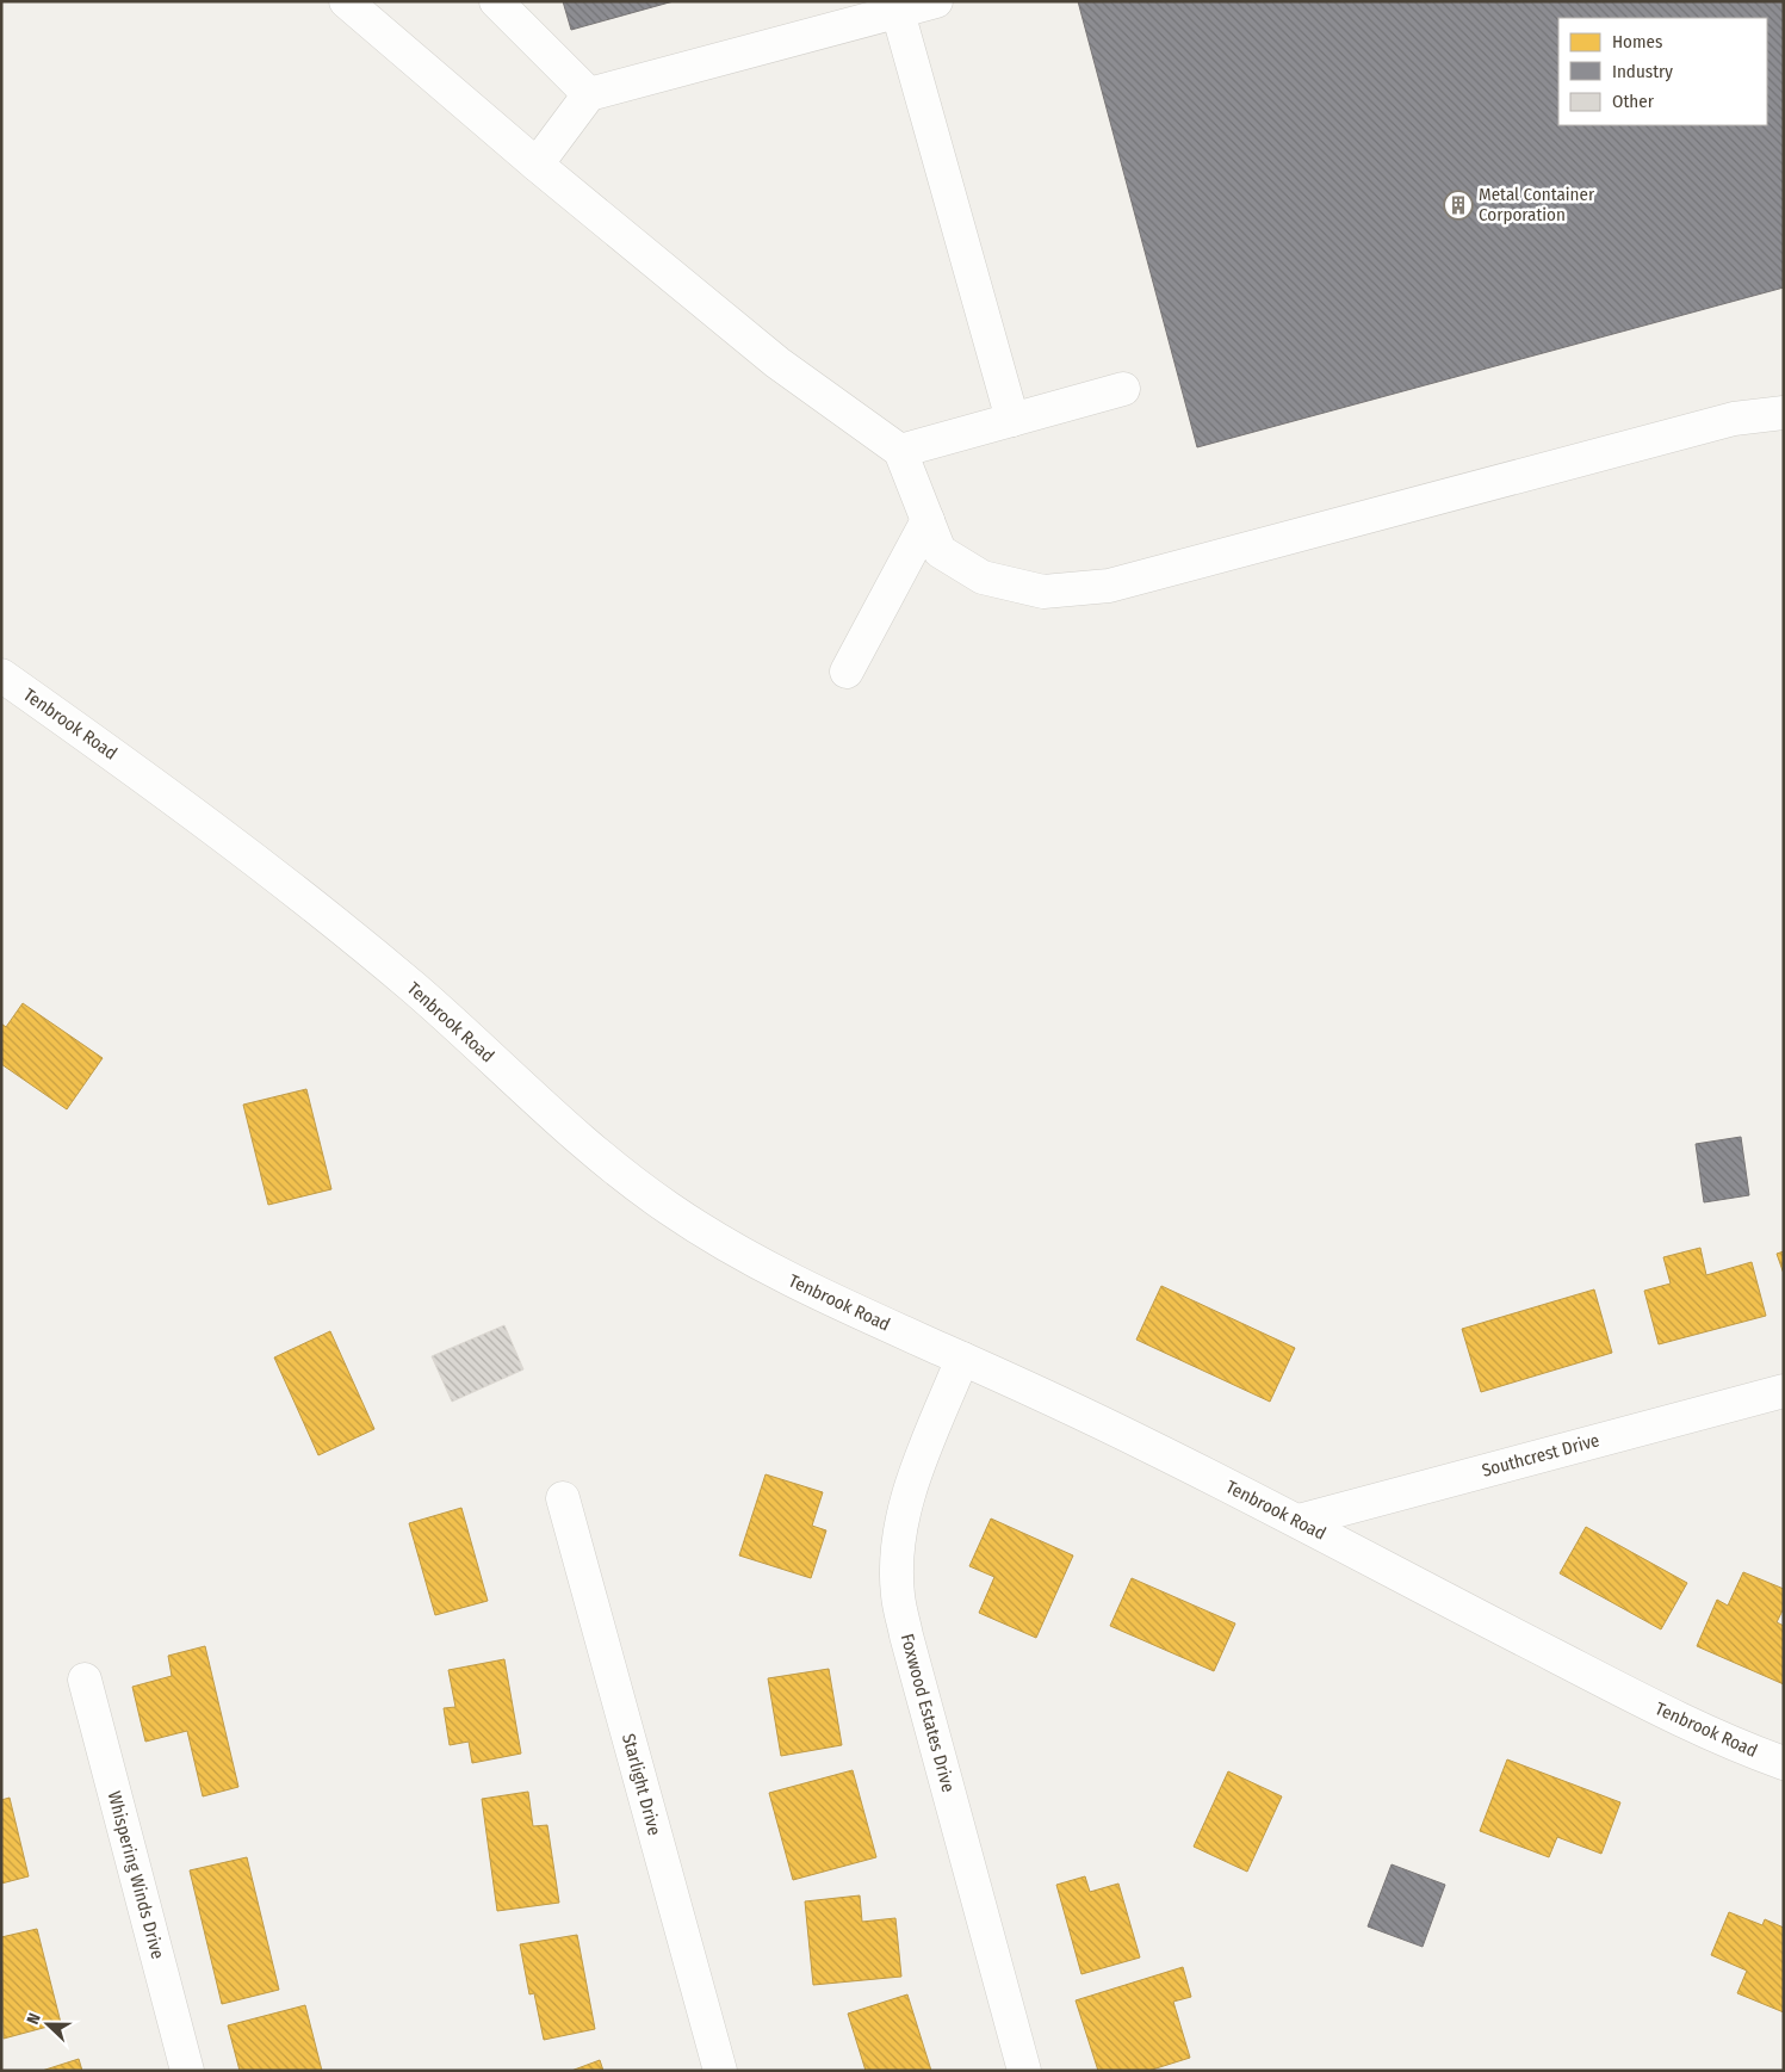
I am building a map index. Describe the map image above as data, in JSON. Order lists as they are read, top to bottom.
{
  "streets": {
    "street": [
      "Tenbrook Road",
      "Southcrest Drive",
      "Foxwood Estates Drive",
      "Starlight Drive",
      "Whispering Winds Drive"
    ]
  },
  "crossings": [
    ["Tenbrook Road", "Southcrest Drive"],
    ["Tenbrook Road", "Foxwood Estates Drive"]
  ],
  "places": {
    "building": ["Metal Container Corporation"]
  },
  "legend": ["Homes", "Industry", "Other"],
  "north": "left"
}
